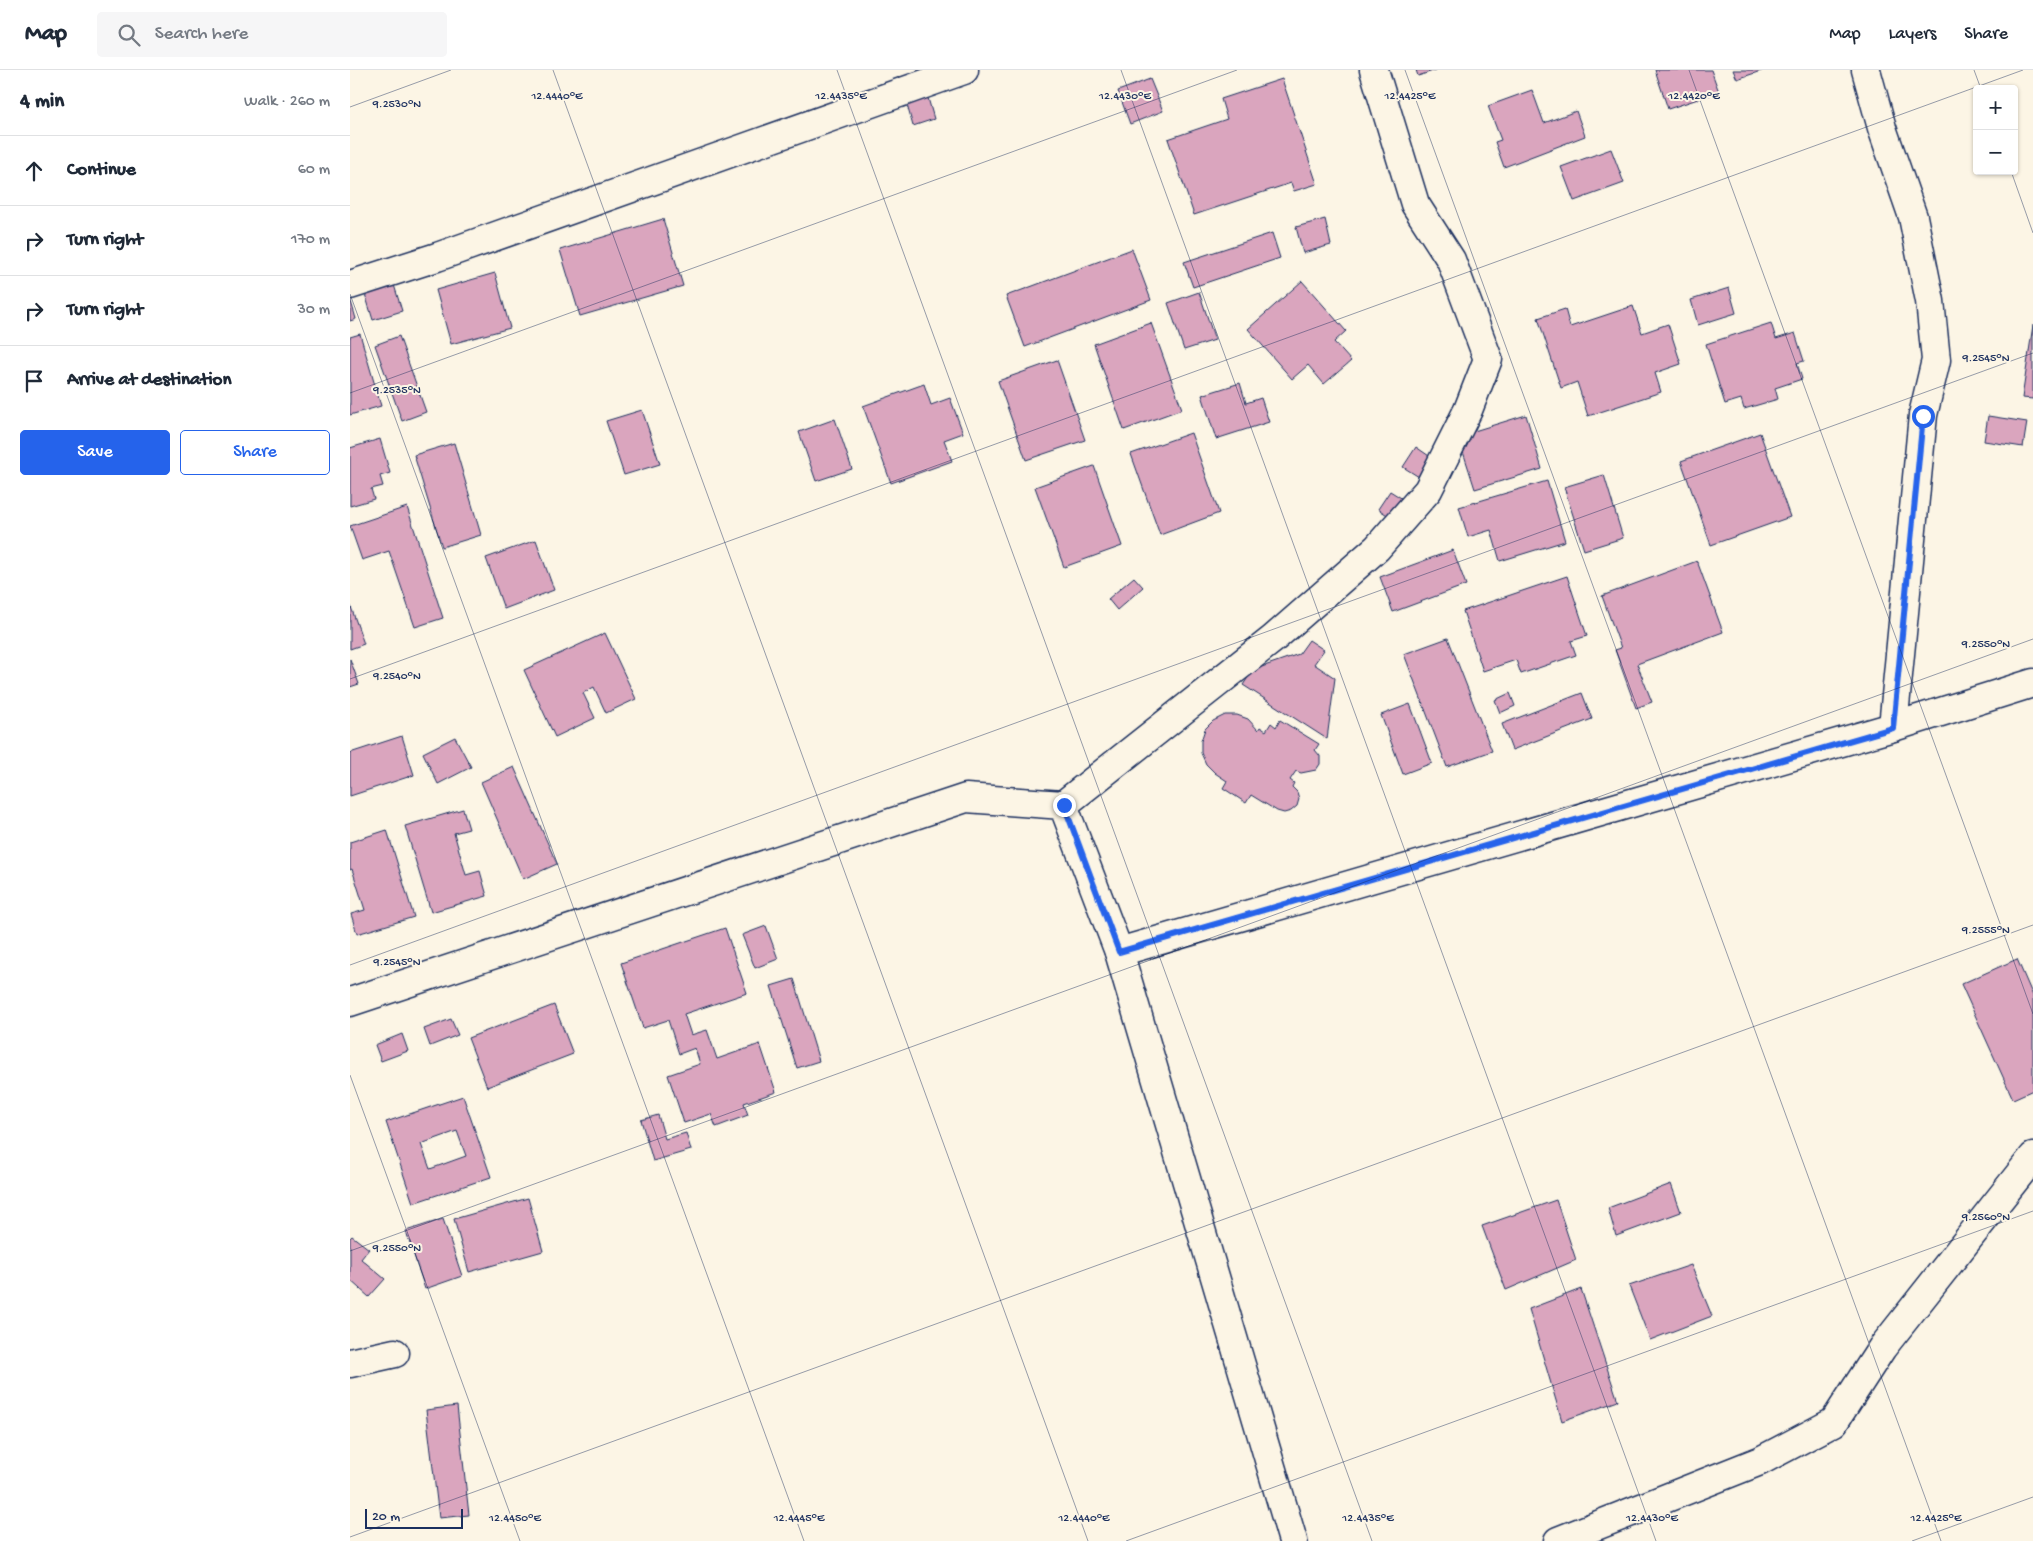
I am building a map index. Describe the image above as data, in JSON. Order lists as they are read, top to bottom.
{
  "scale_bar": "20 m",
  "page": {
    "header": "Map",
    "search": "Search here",
    "nav": ["Map", "Layers", "Share"],
    "heading": ["4 min", "Walk · 260 m"],
    "map_buttons": ["+", "−"],
    "list": [
      ["Continue", "60 m"],
      ["Turn right", "170 m"],
      ["Turn right", "30 m"],
      "Arrive at destination"
    ],
    "buttons": ["Save", "Share"],
    "scale": "20 m"
  },
  "coordinates": [
    "12.4440°E",
    "12.4435°E",
    "12.4430°E",
    "12.4425°E",
    "12.4420°E",
    "9.2530°N",
    "9.2545°N",
    "9.2535°N",
    "9.2550°N",
    "9.2540°N",
    "9.2555°N",
    "9.2560°N",
    "12.4450°E",
    "12.4445°E"
  ]
}
